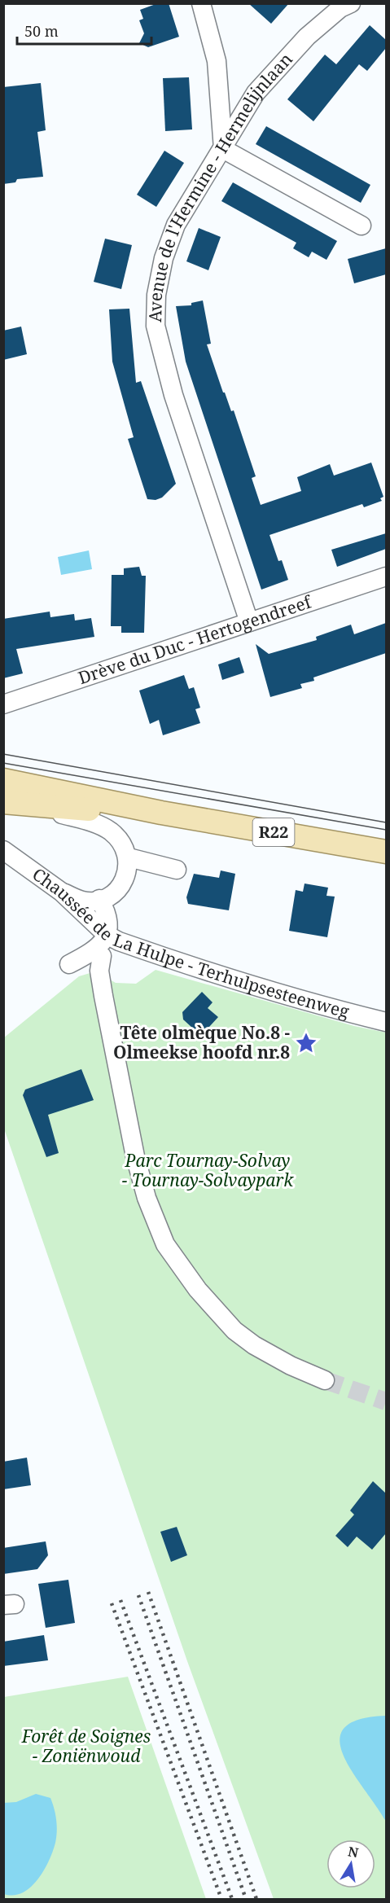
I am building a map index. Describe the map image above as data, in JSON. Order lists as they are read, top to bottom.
{
  "streets": {
    "main road": ["R22"],
    "street": ["Avenue de l'Hermine - Hermelijnlaan", "Drève du Duc - Hertogendreef", "Chaussée de La Hulpe - Terhulpsesteenweg"]
  },
  "crossings": [
    ["Avenue de l'Hermine - Hermelijnlaan", "Drève du Duc - Hertogendreef"]
  ],
  "parks": ["Parc Tournay-Solvay - Tournay-Solvaypark", "Forêt de Soignes - Zoniënwoud"],
  "places": {
    "place": ["Tête olmèque No.8 - Olmeekse hoofd nr.8"]
  },
  "scale_bar": "50 m",
  "north": "top"
}
